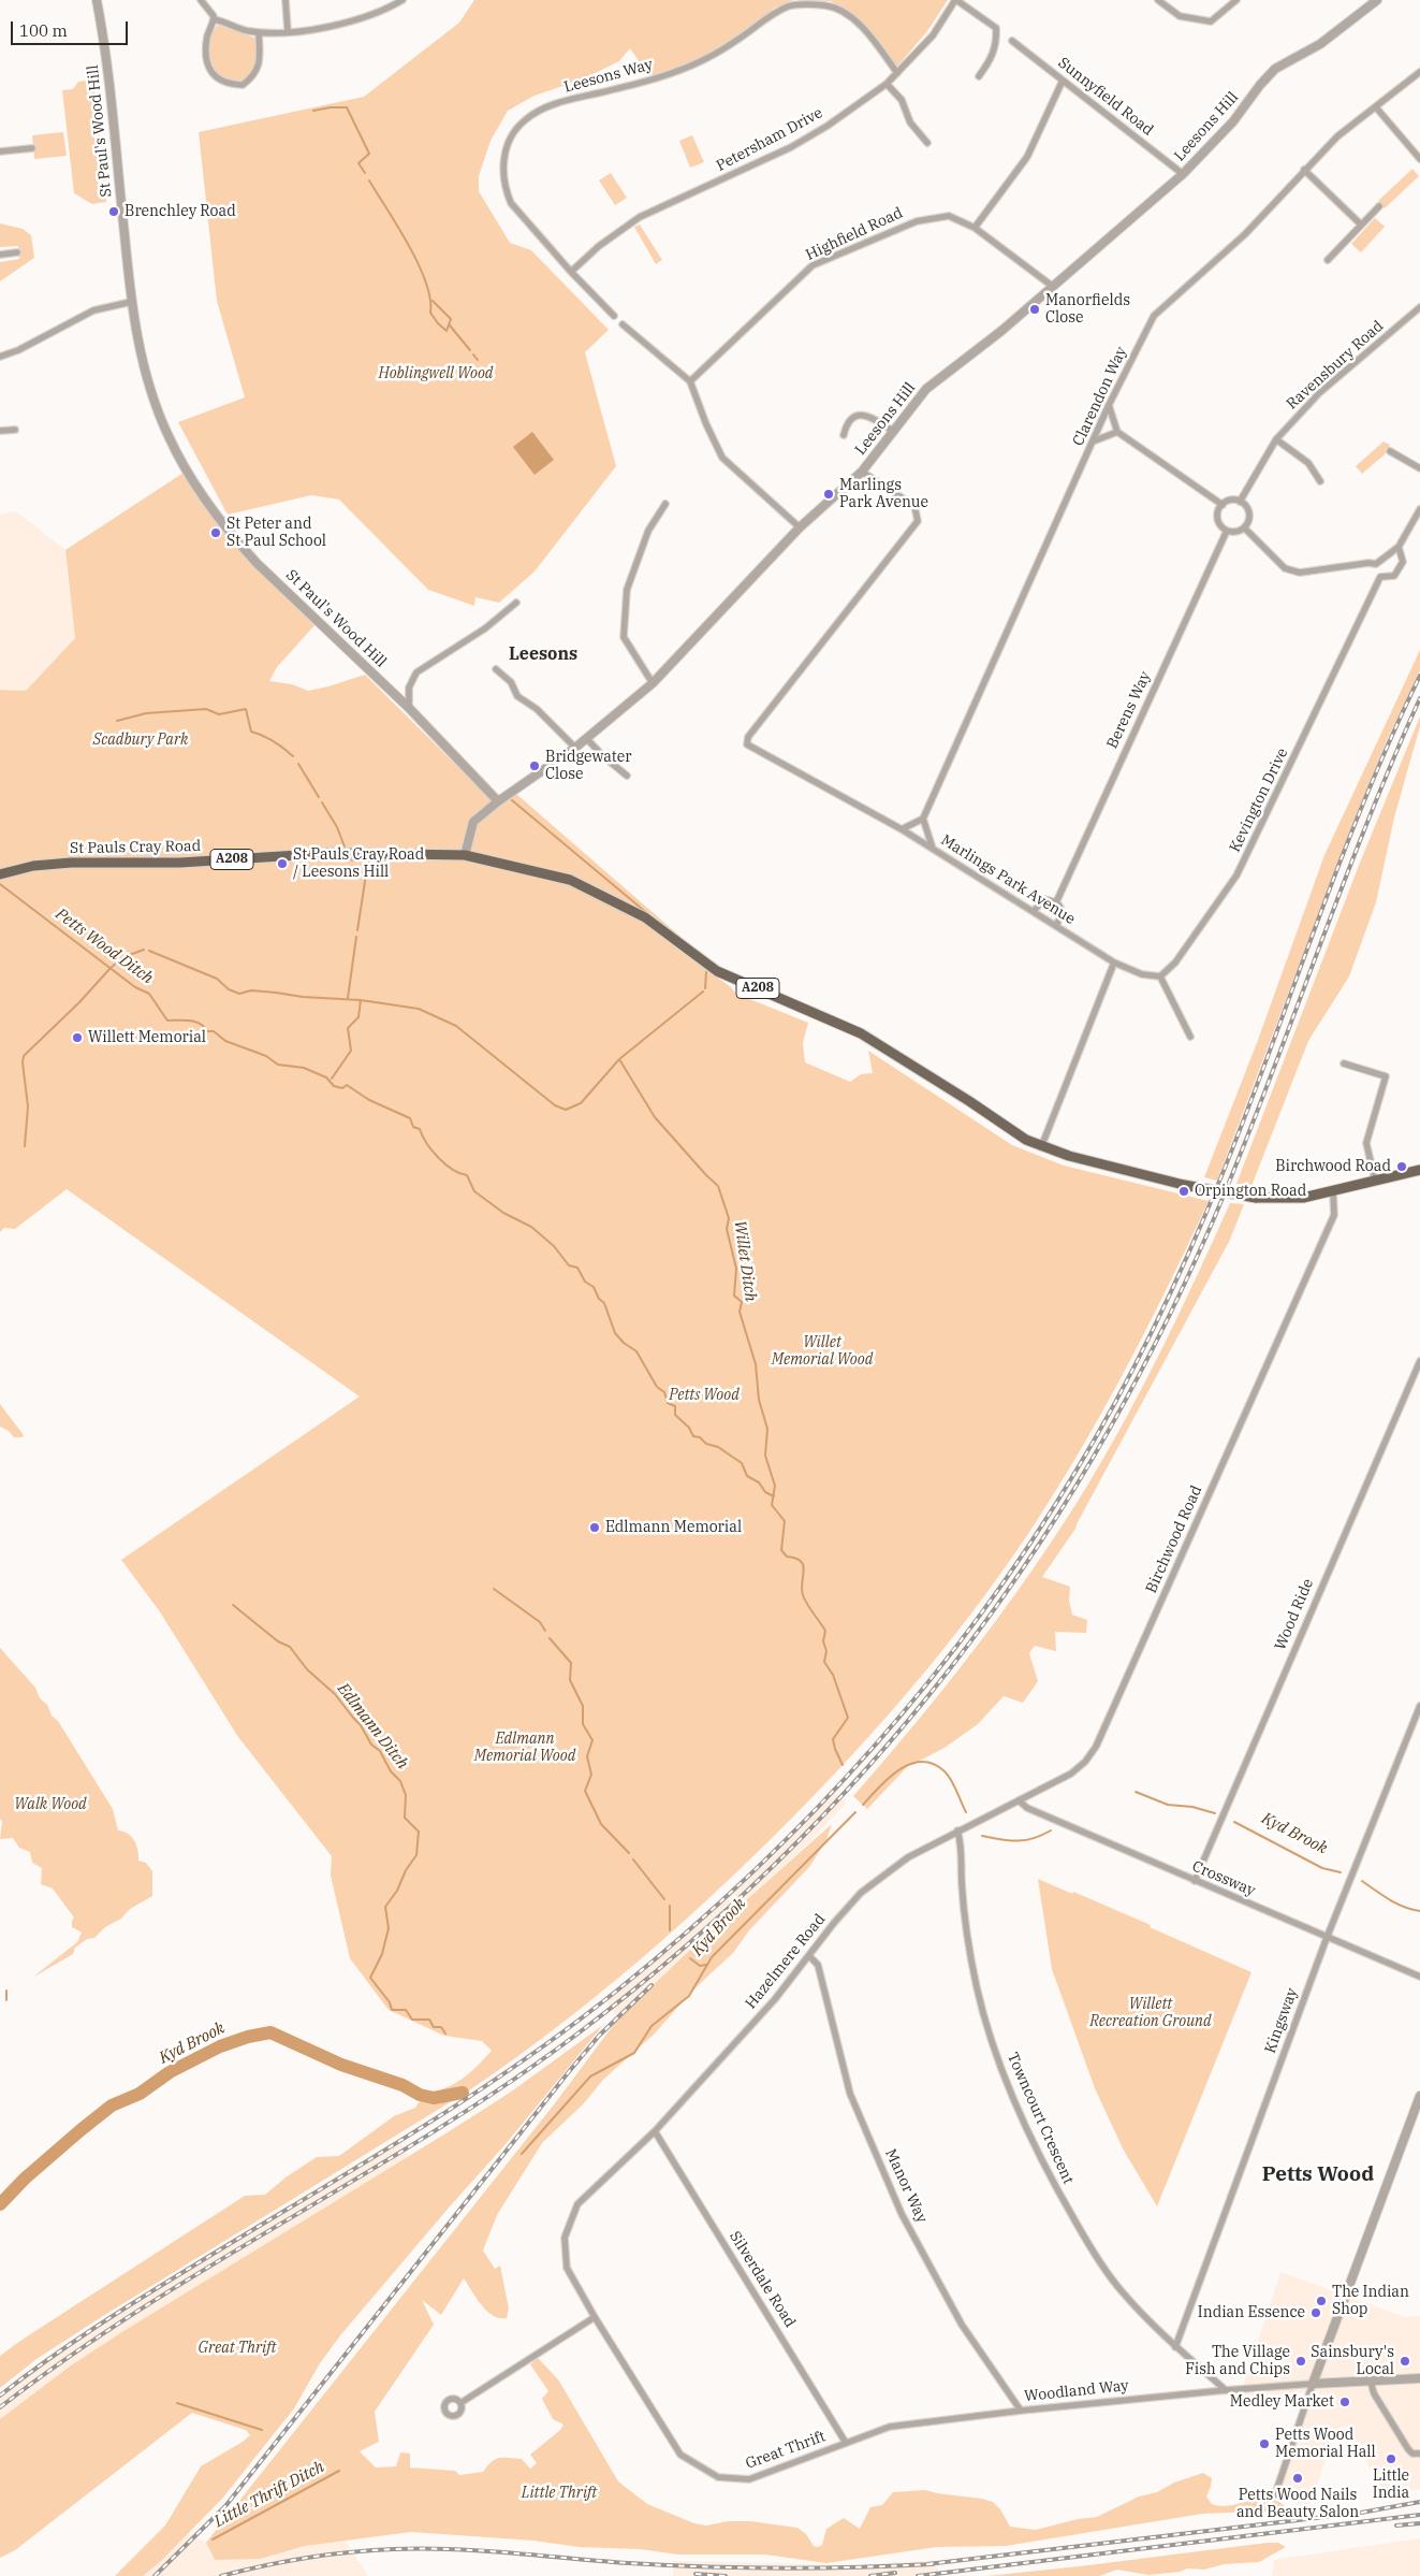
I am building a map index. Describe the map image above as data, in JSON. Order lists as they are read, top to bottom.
{
  "streets": {
    "main road": ["St Pauls Cray Road", "A208"],
    "street": [
      "Leesons Way",
      "Sunnyfield Road",
      "Leesons Hill",
      "St Paul's Wood Hill",
      "Petersham Drive",
      "Highfield Road",
      "Ravensbury Road",
      "Clarendon Way",
      "Berens Way",
      "Kevington Drive",
      "Marlings Park Avenue",
      "Birchwood Road",
      "Wood Ride",
      "Crossway",
      "Hazelmere Road",
      "Kingsway",
      "Towncourt Crescent",
      "Manor Way",
      "Silverdale Road",
      "Woodland Way",
      "Great Thrift"
    ]
  },
  "crossings": [
    ["Leesons Way", "Petersham Drive"],
    ["Sunnyfield Road", "Leesons Hill"],
    ["Leesons Hill", "St Paul's Wood Hill"],
    ["Leesons Hill", "Highfield Road"],
    ["Leesons Hill", "St Pauls Cray Road"],
    ["Leesons Hill", "A208"],
    ["Leesons Hill", "Marlings Park Avenue"],
    ["Ravensbury Road", "Berens Way"],
    ["Berens Way", "Marlings Park Avenue"],
    ["St Pauls Cray Road", "A208"],
    ["A208", "Birchwood Road"],
    ["Birchwood Road", "Crossway"],
    ["Birchwood Road", "Hazelmere Road"],
    ["Birchwood Road", "Towncourt Crescent"],
    ["Wood Ride", "Crossway"],
    ["Crossway", "Kingsway"],
    ["Hazelmere Road", "Towncourt Crescent"],
    ["Hazelmere Road", "Manor Way"],
    ["Hazelmere Road", "Silverdale Road"],
    ["Hazelmere Road", "Great Thrift"],
    ["Kingsway", "Towncourt Crescent"],
    ["Towncourt Crescent", "Woodland Way"],
    ["Manor Way", "Woodland Way"],
    ["Silverdale Road", "Woodland Way"],
    ["Silverdale Road", "Great Thrift"],
    ["Woodland Way", "Great Thrift"]
  ],
  "districts": ["Leesons", "Petts Wood"],
  "water": [
    "Petts Wood Ditch",
    "Willet Ditch",
    "Edlmann Ditch",
    "Kyd Brook",
    "Little Thrift Ditch"
  ],
  "parks": [
    "Hoblingwell Wood",
    "Scadbury Park",
    "Willet Memorial Wood",
    "Petts Wood",
    "Edlmann Memorial Wood",
    "Walk Wood",
    "Willett Recreation Ground",
    "Great Thrift",
    "Little Thrift"
  ],
  "places": [
    "Brenchley Road",
    "Manorfields Close",
    "Marlings Park Avenue",
    "St Peter and St Paul School",
    "Bridgewater Close",
    "St Pauls Cray Road / Leesons Hill",
    "Willett Memorial",
    "Birchwood Road",
    "Orpington Road",
    "Edlmann Memorial",
    "The Indian Shop",
    "Indian Essence",
    "The Village Fish and Chips",
    "Sainsbury's Local",
    "Medley Market",
    "Petts Wood Memorial Hall",
    "Little India",
    "Petts Wood Nails and Beauty Salon"
  ],
  "scale_bar": "100 m"
}
